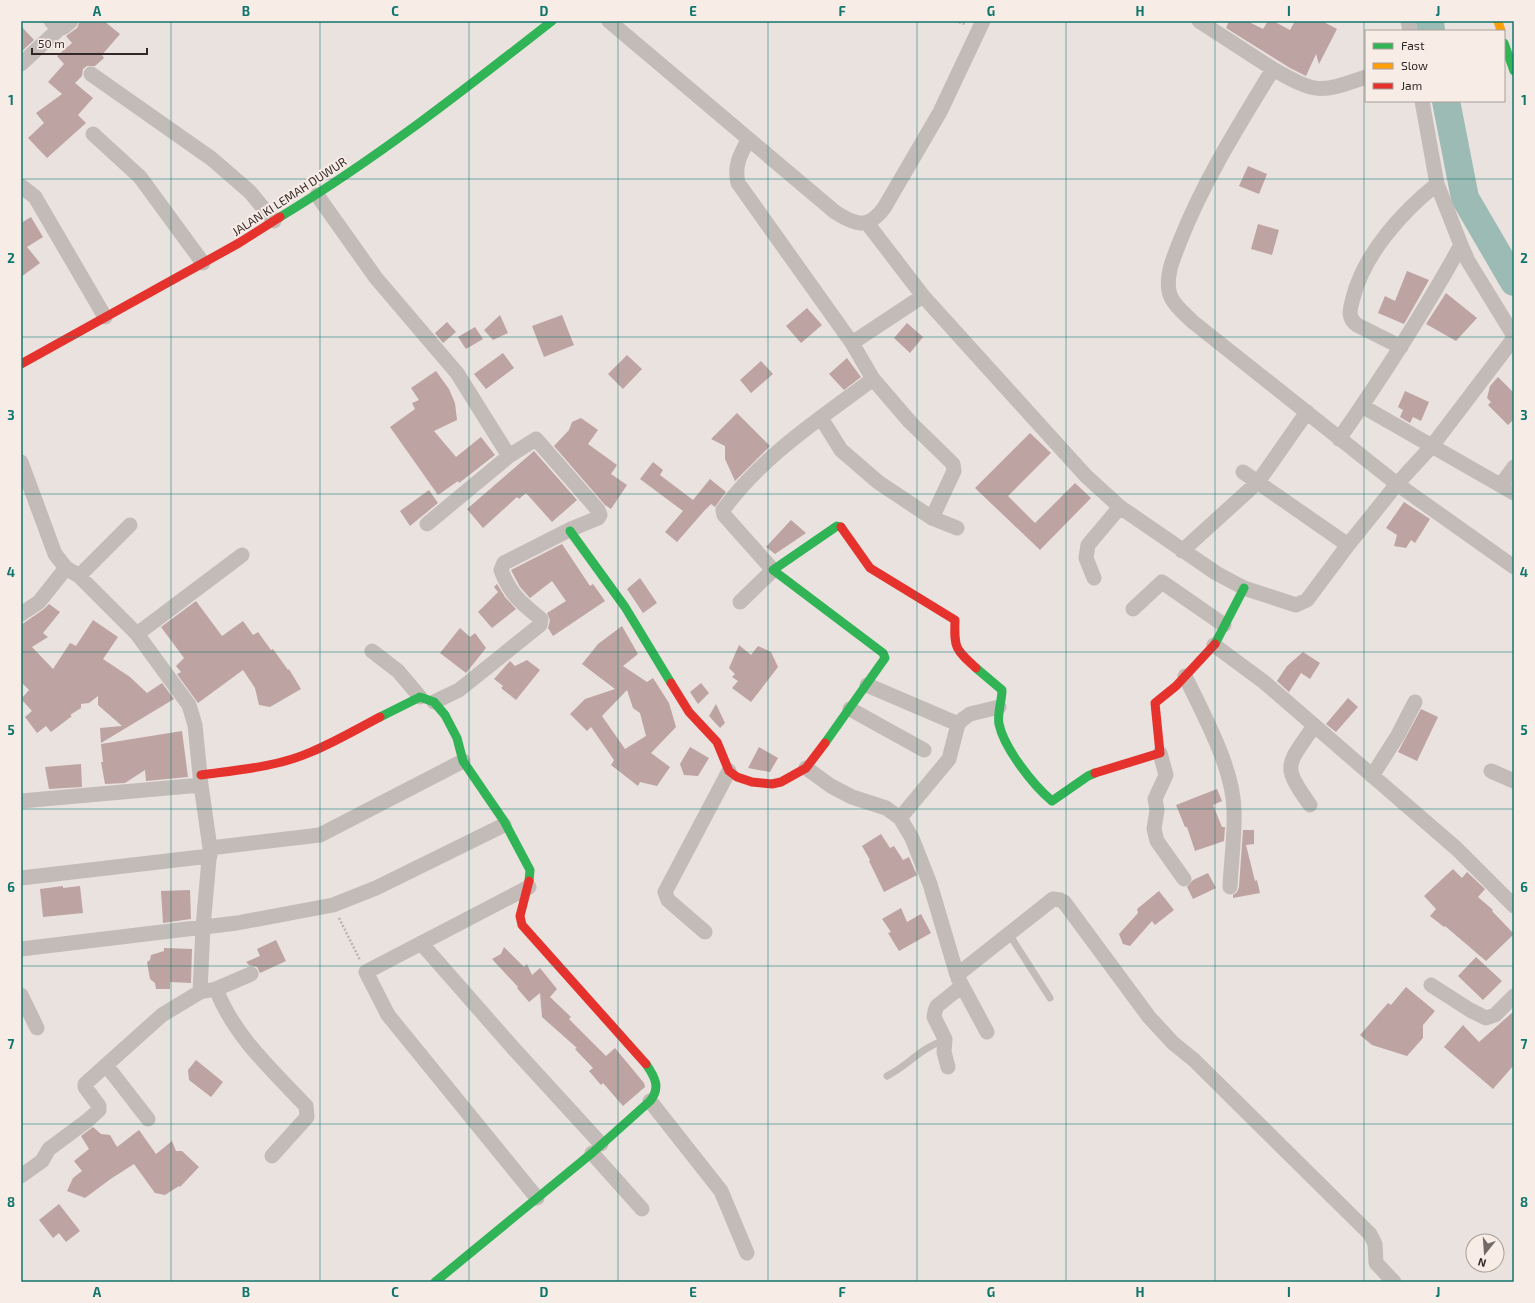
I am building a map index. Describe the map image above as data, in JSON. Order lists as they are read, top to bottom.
{
  "streets": {
    "street": ["JALAN KI LEMAH DUWUR"]
  },
  "legend": ["Fast", "Slow", "Jam"],
  "scale_bar": "50 m",
  "north": "bottom",
  "grid": {
    "columns": [
      "A",
      "B",
      "C",
      "D",
      "E",
      "F",
      "G",
      "H",
      "I",
      "J"
    ],
    "rows": [
      "1",
      "2",
      "3",
      "4",
      "5",
      "6",
      "7",
      "8"
    ]
  }
}
